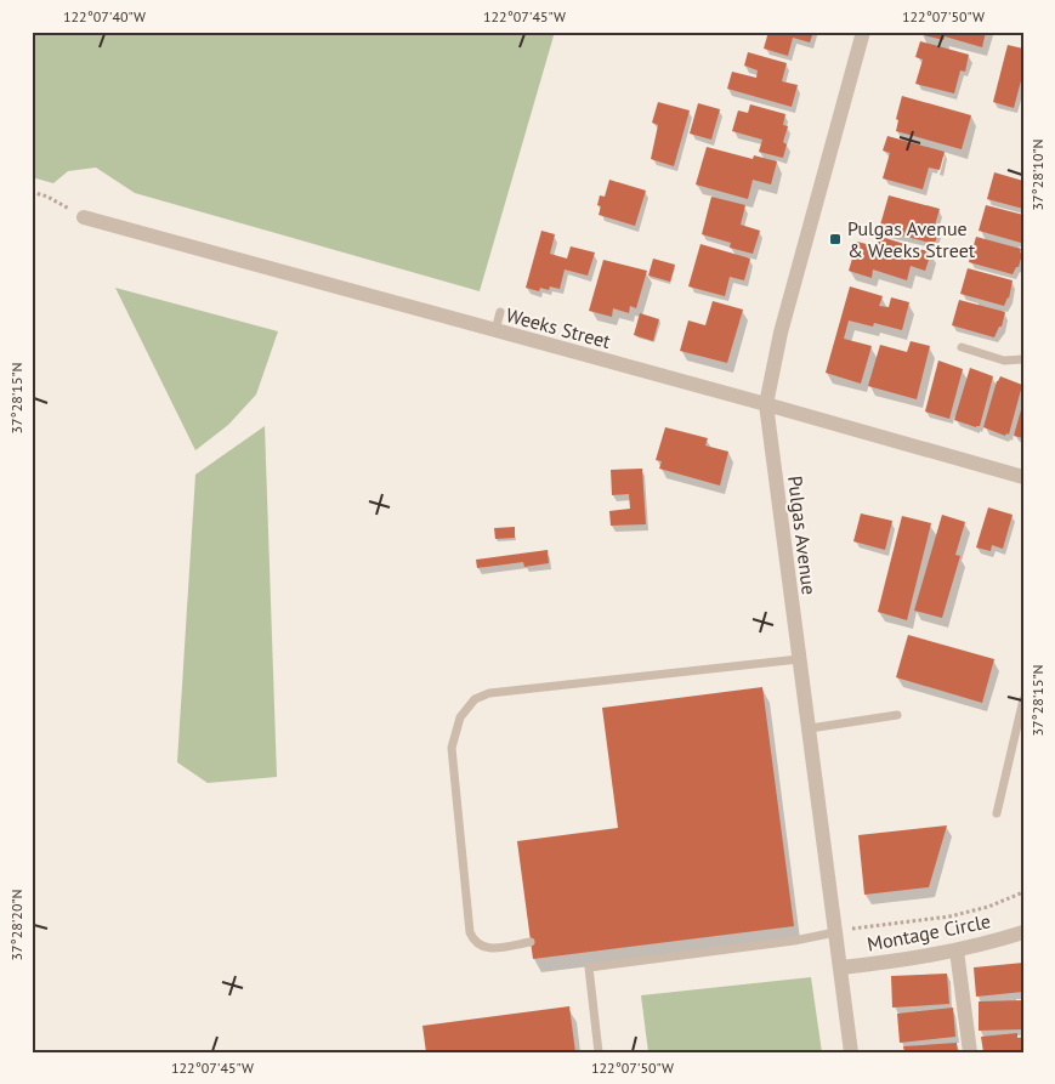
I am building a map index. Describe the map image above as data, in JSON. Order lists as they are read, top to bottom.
{
  "streets": {
    "street": ["Weeks Street", "Pulgas Avenue", "Montage Circle"]
  },
  "crossings": [
    ["Weeks Street", "Pulgas Avenue"],
    ["Pulgas Avenue", "Montage Circle"]
  ],
  "places": {
    "transit": ["Pulgas Avenue & Weeks Street"]
  },
  "coordinates": [
    "122°07'40\"W",
    "122°07'45\"W",
    "122°07'50\"W",
    "37°28'10\"N",
    "37°28'15\"N",
    "37°28'20\"N"
  ]
}
